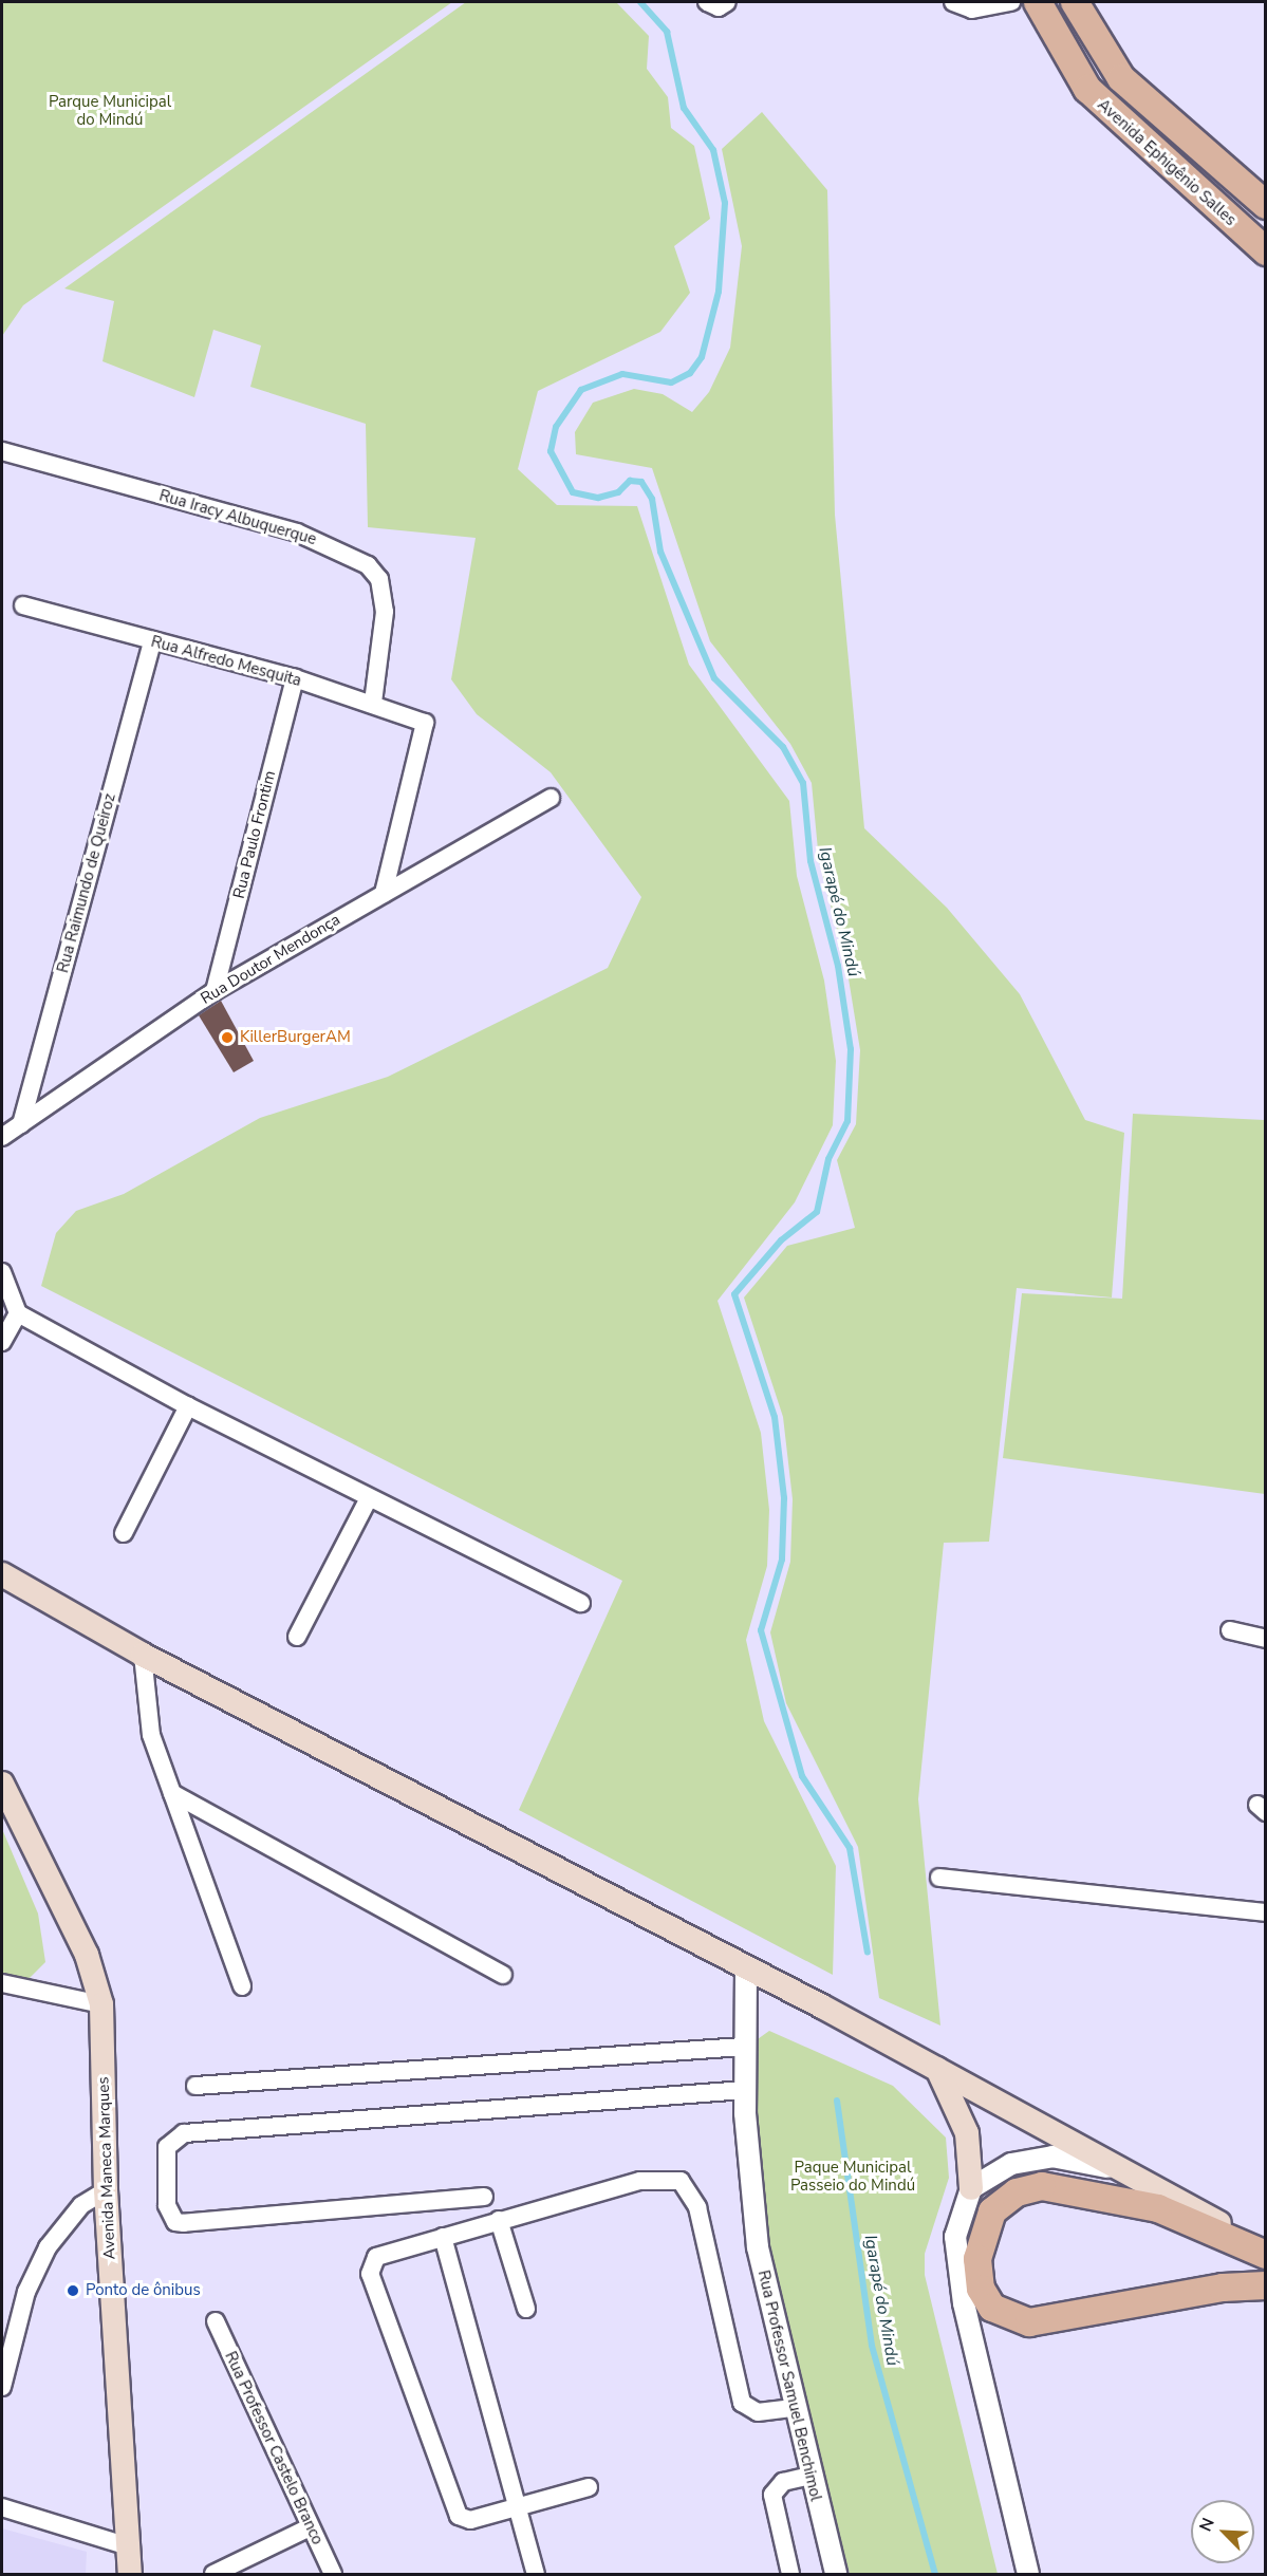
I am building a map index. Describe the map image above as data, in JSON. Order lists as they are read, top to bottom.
{
  "streets": {
    "main road": ["Avenida Ephigênio Salles", "Avenida Maneca Marques"],
    "street": [
      "Rua Iracy Albuquerque",
      "Rua Alfredo Mesquita",
      "Rua Paulo Frontim",
      "Rua Raimundo de Queiroz",
      "Rua Doutor Mendonça",
      "Rua Professor Samuel Benchimol",
      "Rua Professor Castelo Branco"
    ]
  },
  "crossings": [
    ["Rua Iracy Albuquerque", "Rua Alfredo Mesquita"],
    ["Rua Alfredo Mesquita", "Rua Paulo Frontim"],
    ["Rua Alfredo Mesquita", "Rua Raimundo de Queiroz"],
    ["Rua Alfredo Mesquita", "Rua Doutor Mendonça"],
    ["Rua Paulo Frontim", "Rua Doutor Mendonça"],
    ["Rua Raimundo de Queiroz", "Rua Doutor Mendonça"]
  ],
  "water": ["Igarapé do Mindú"],
  "parks": ["Parque Municipal do Mindú", "Paque Municipal Passeio do Mindú"],
  "places": ["KillerBurgerAM", "Ponto de ônibus"],
  "north": "top left"
}
